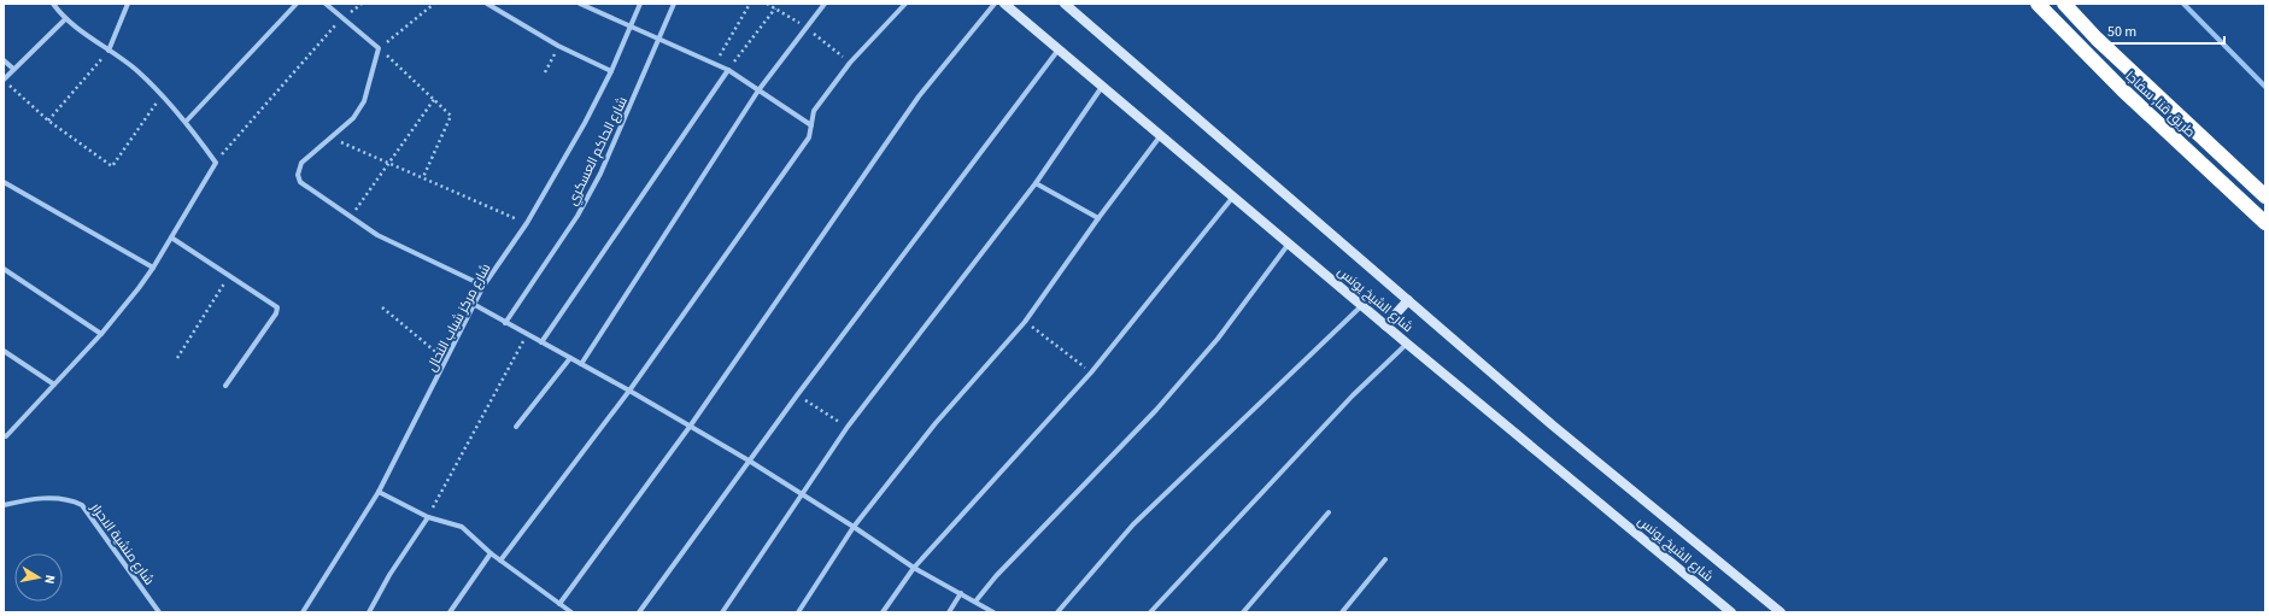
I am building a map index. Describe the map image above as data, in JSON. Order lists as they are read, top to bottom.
{
  "streets": {
    "highway": ["طريق قنا, سفاجا"],
    "street": [
      "شارع الحاكم العسكري",
      "شارع الشيخ يونس",
      "شارع مركز شباب النحال",
      "شارع منشية الاحرار"
    ]
  },
  "scale_bar": "50 m",
  "north": "right"
}
